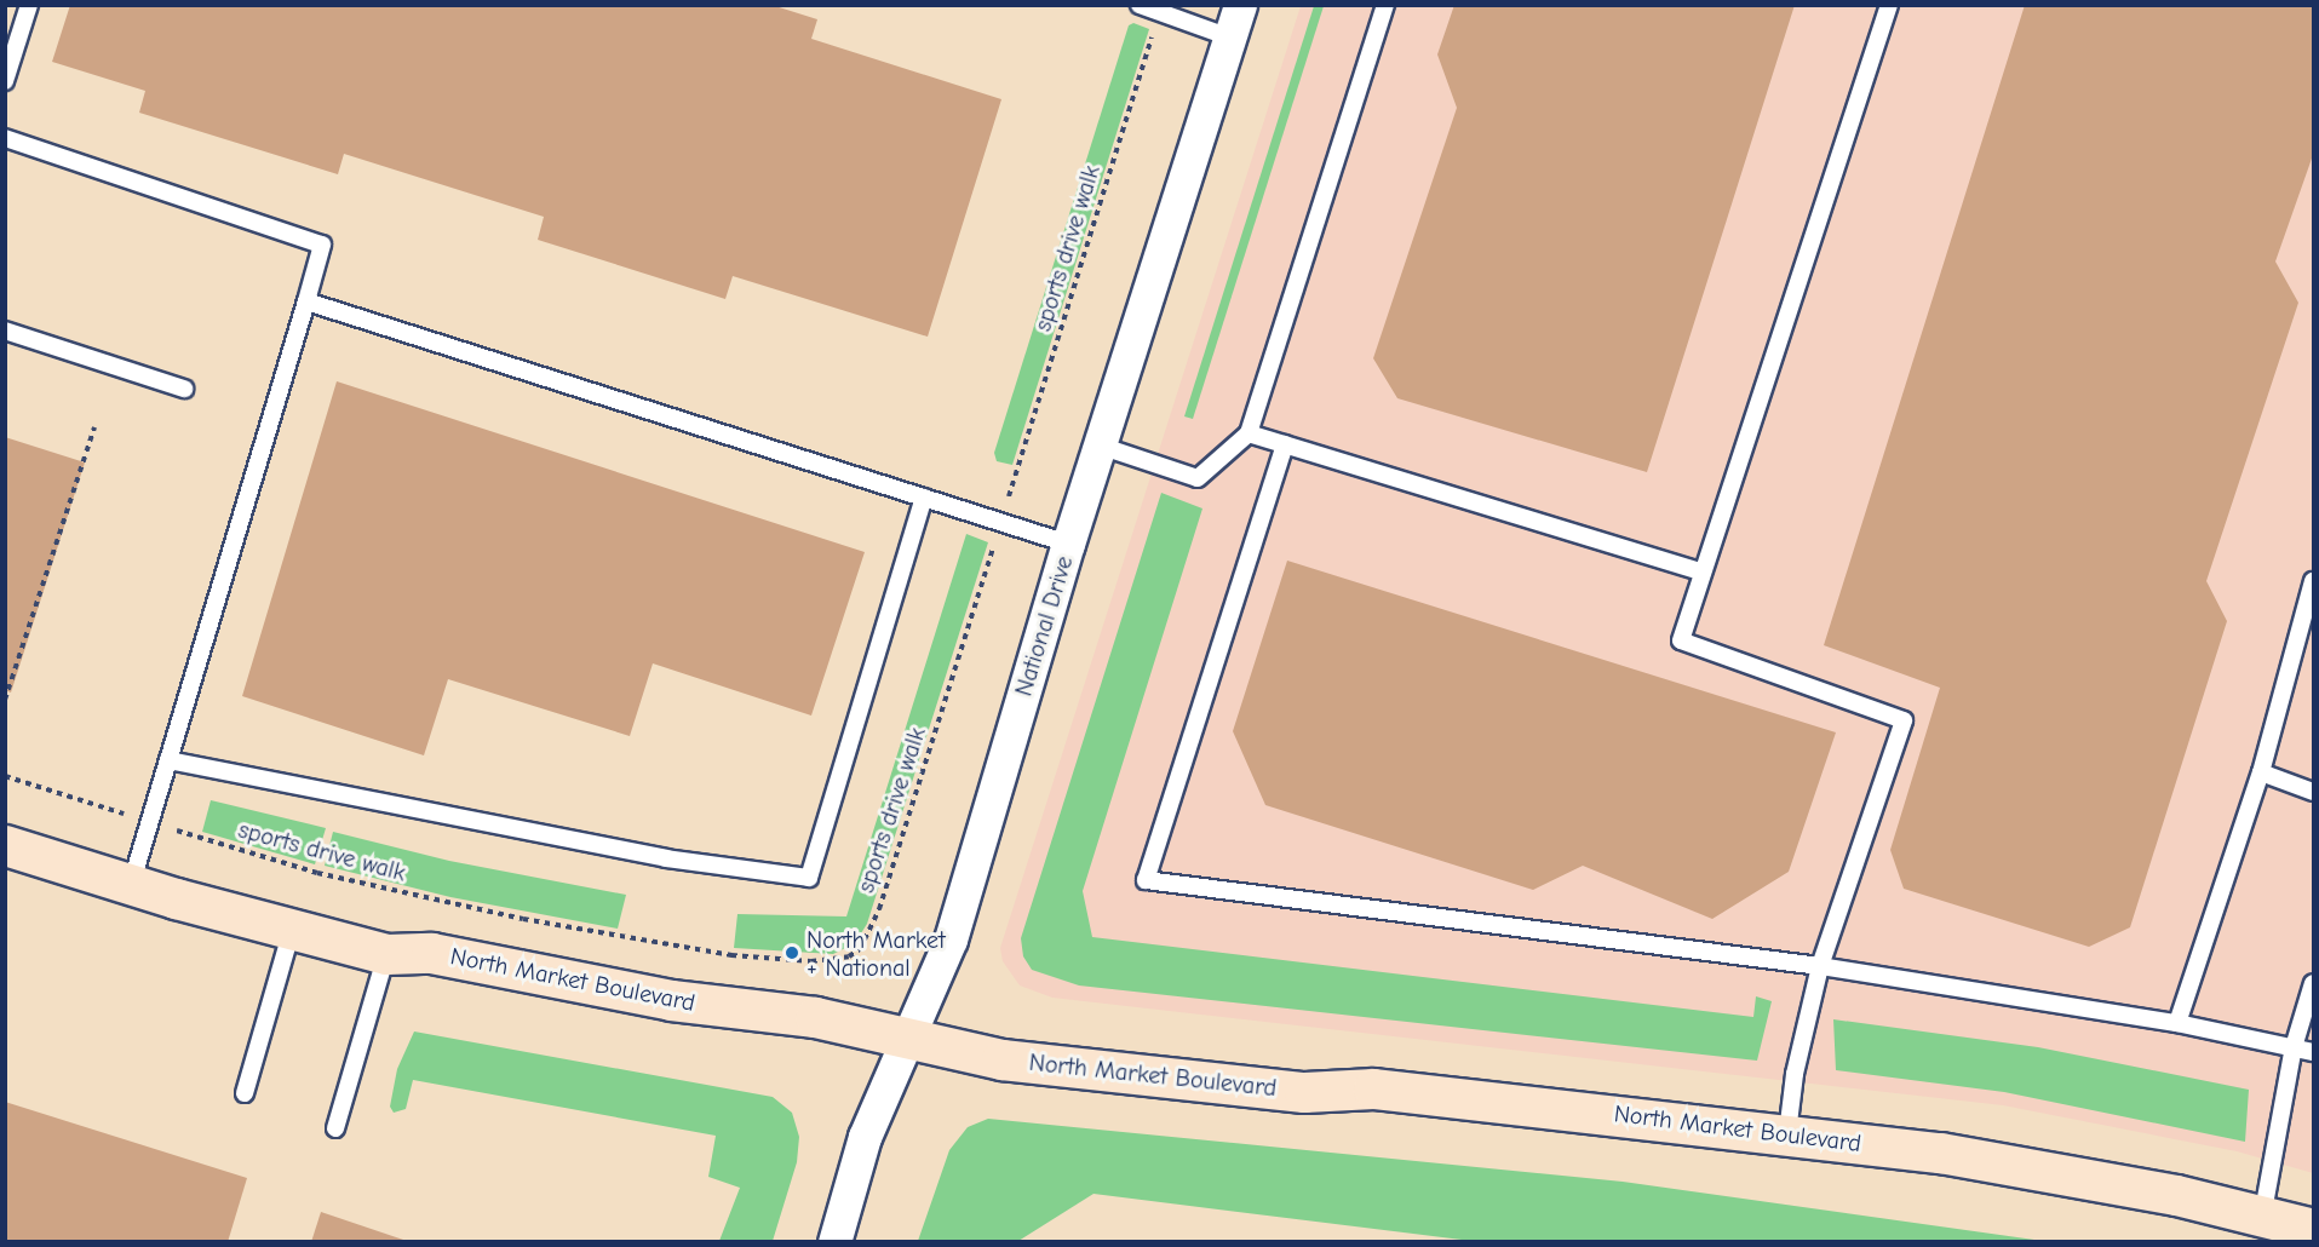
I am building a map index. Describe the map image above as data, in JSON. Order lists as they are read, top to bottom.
{
  "streets": {
    "main road": ["North Market Boulevard"],
    "street": ["National Drive"],
    "path": ["sports drive walk"]
  },
  "crossings": [
    ["National Drive", "North Market Boulevard"]
  ],
  "places": ["North Market + National"]
}
